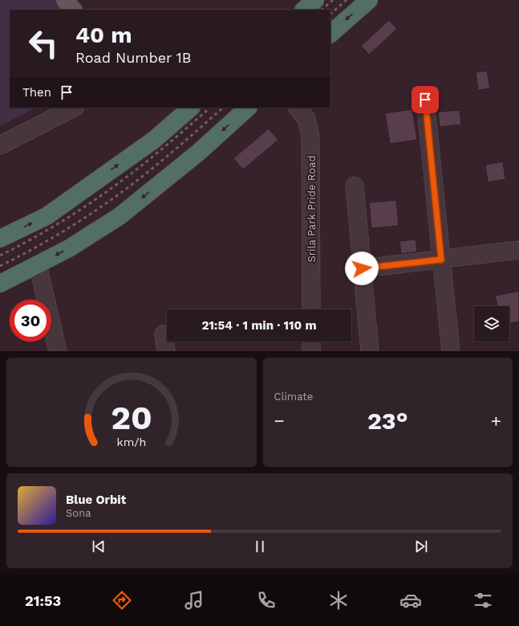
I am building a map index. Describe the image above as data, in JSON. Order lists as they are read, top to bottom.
{
  "streets": {
    "street": ["Srila Park Pride Road"]
  },
  "page": {
    "turn": ["40 m", "Road Number 1B"],
    "then": "Then",
    "limit": "30",
    "trip": "21:54 · 1 min · 110 m",
    "tile": "Climate",
    "heat": ["−", "23°", "+"],
    "song": ["Blue Orbit", "Sona"],
    "tabs": "21:53",
    "gauge": ["20", "km/h"]
  }
}
